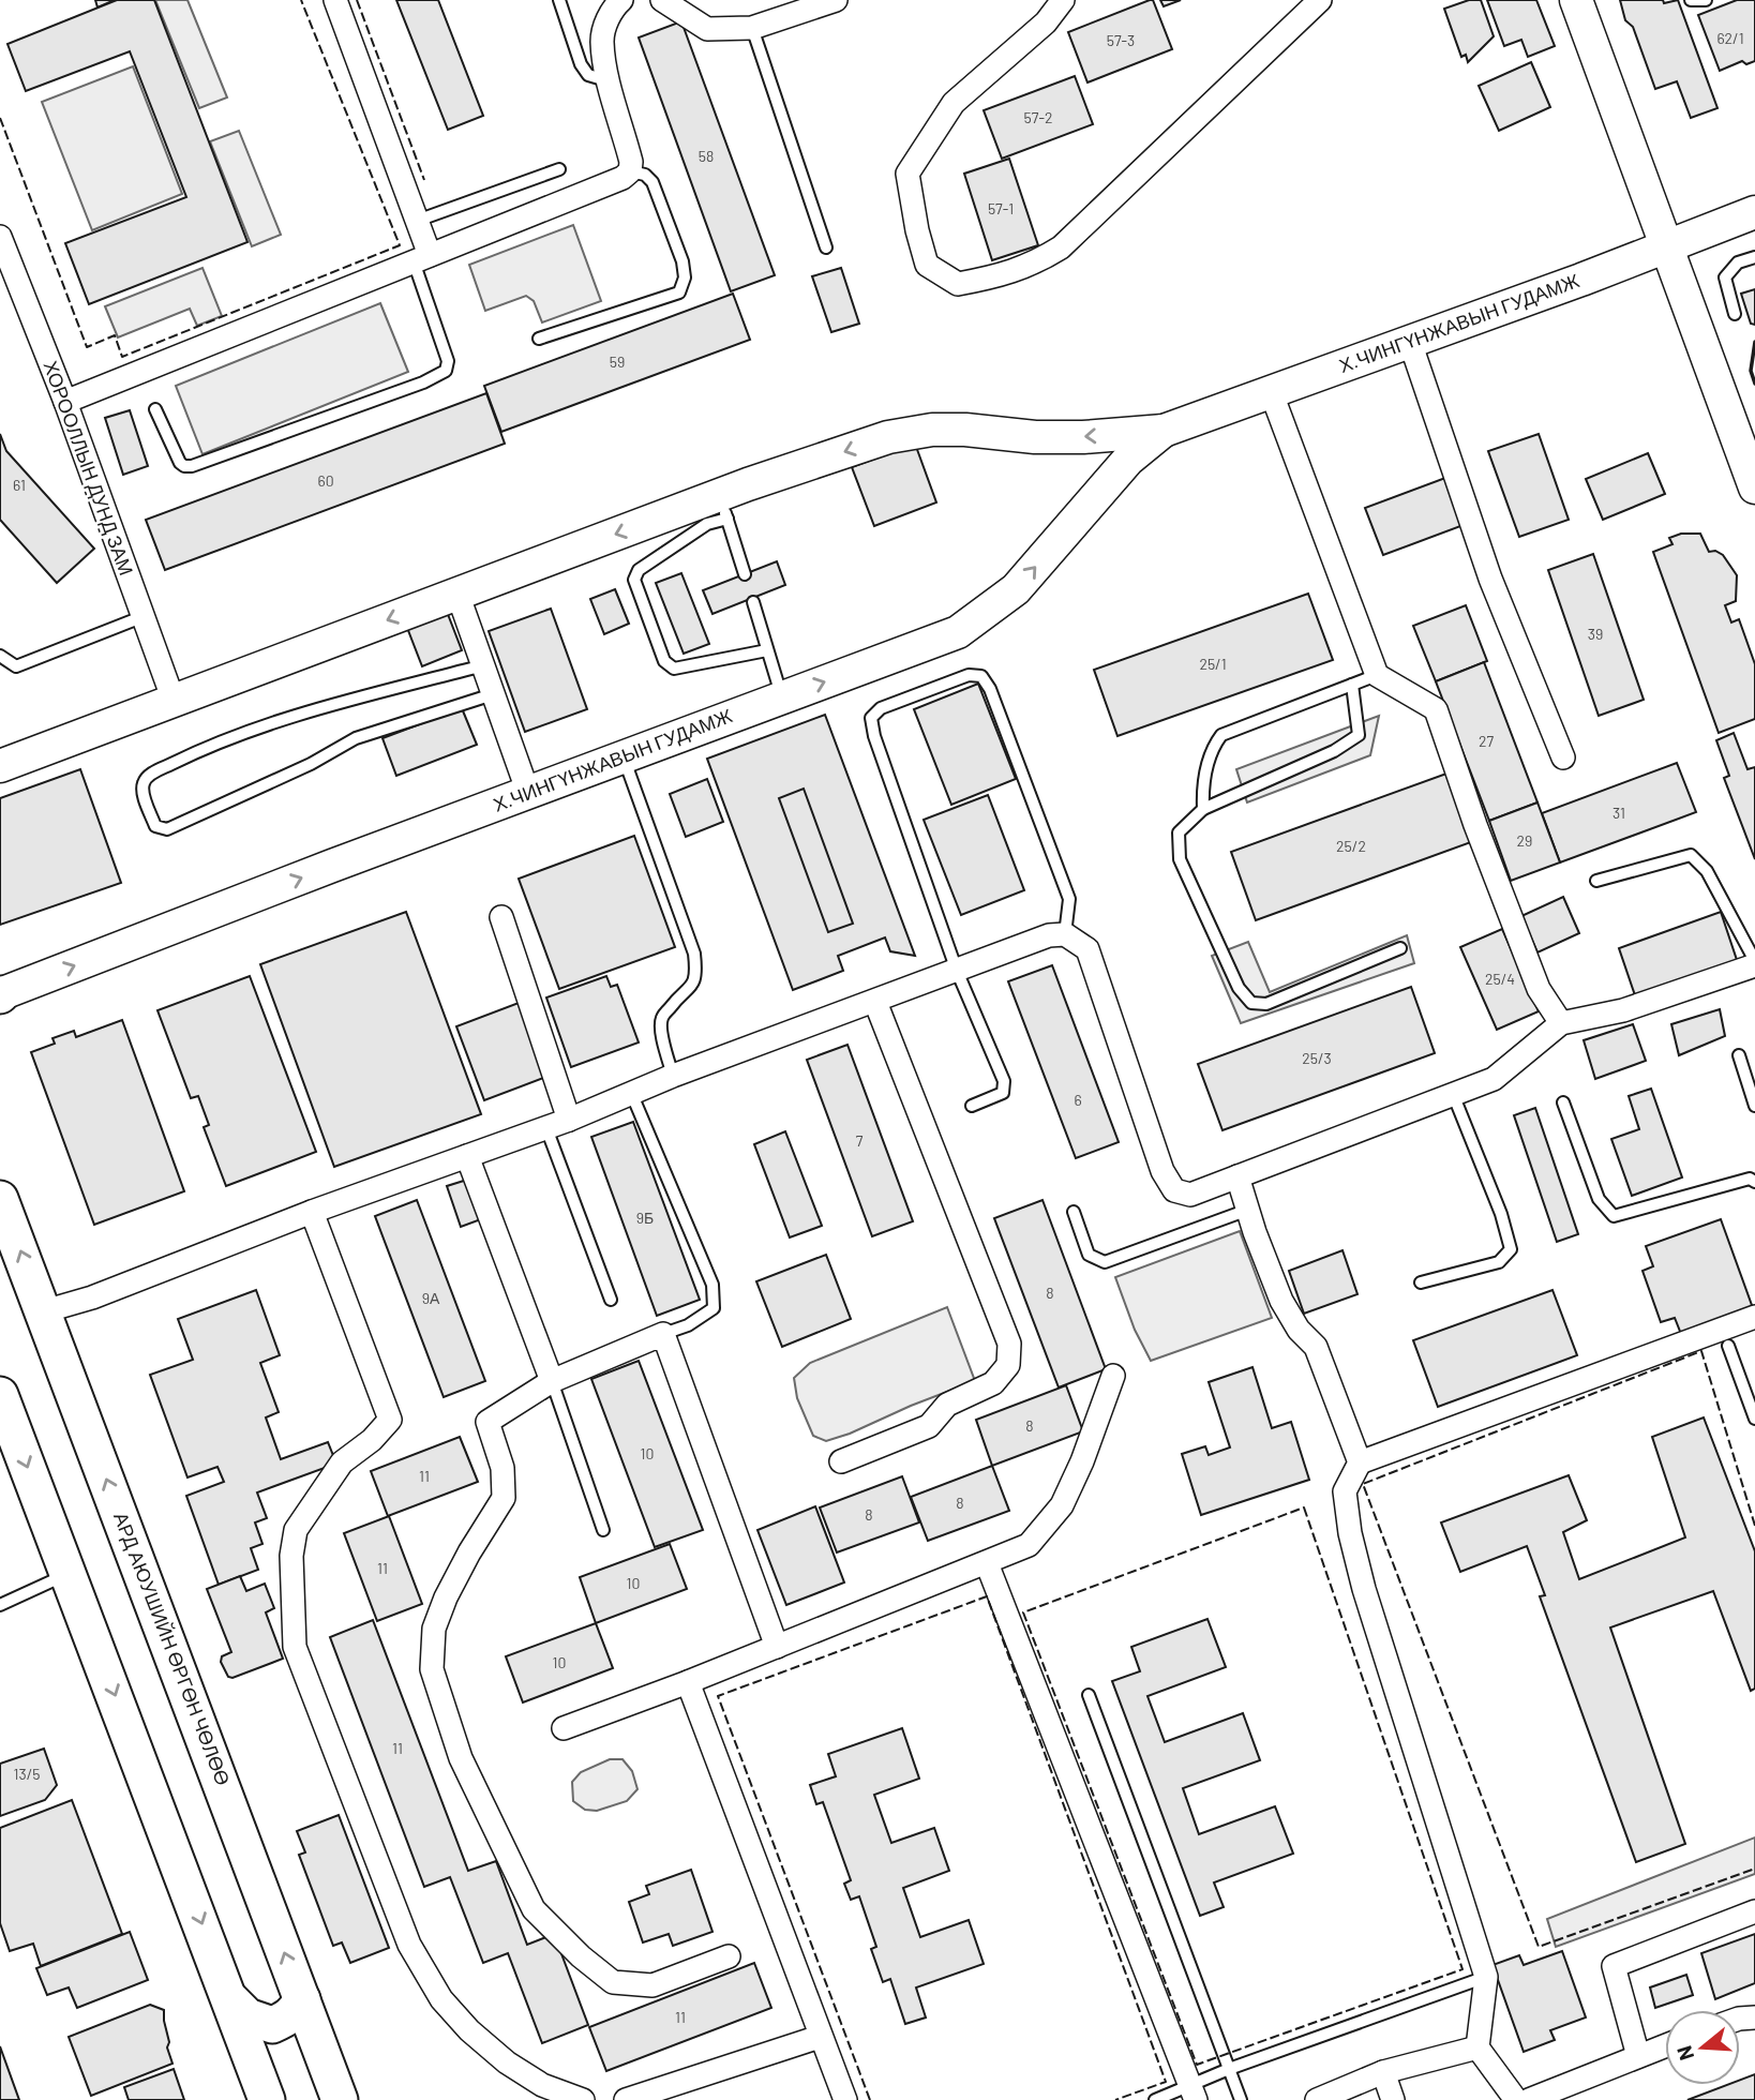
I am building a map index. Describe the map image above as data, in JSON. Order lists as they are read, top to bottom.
{
  "streets": {
    "main road": ["Х.ЧИНГҮНЖАВЫН ГУДАМЖ", "АРД АЮУШИЙН ӨРГӨН ЧӨЛӨӨ"],
    "street": ["ХОРООЛЛЫН ДУНД ЗАМ"]
  },
  "crossings": [
    ["Х.ЧИНГҮНЖАВЫН ГУДАМЖ", "ХОРООЛЛЫН ДУНД ЗАМ"]
  ],
  "house_numbers": [
    "62/1",
    "57-3",
    "57-2",
    "58",
    "57-1",
    "59",
    "60",
    "61",
    "39",
    "25/1",
    "27",
    "31",
    "29",
    "25/2",
    "25/4",
    "25/3",
    "6",
    "7",
    "9Б",
    "8",
    "9А",
    "8",
    "10",
    "11",
    "8",
    "8",
    "11",
    "10",
    "10",
    "11",
    "13/5",
    "11"
  ],
  "north": "left"
}
